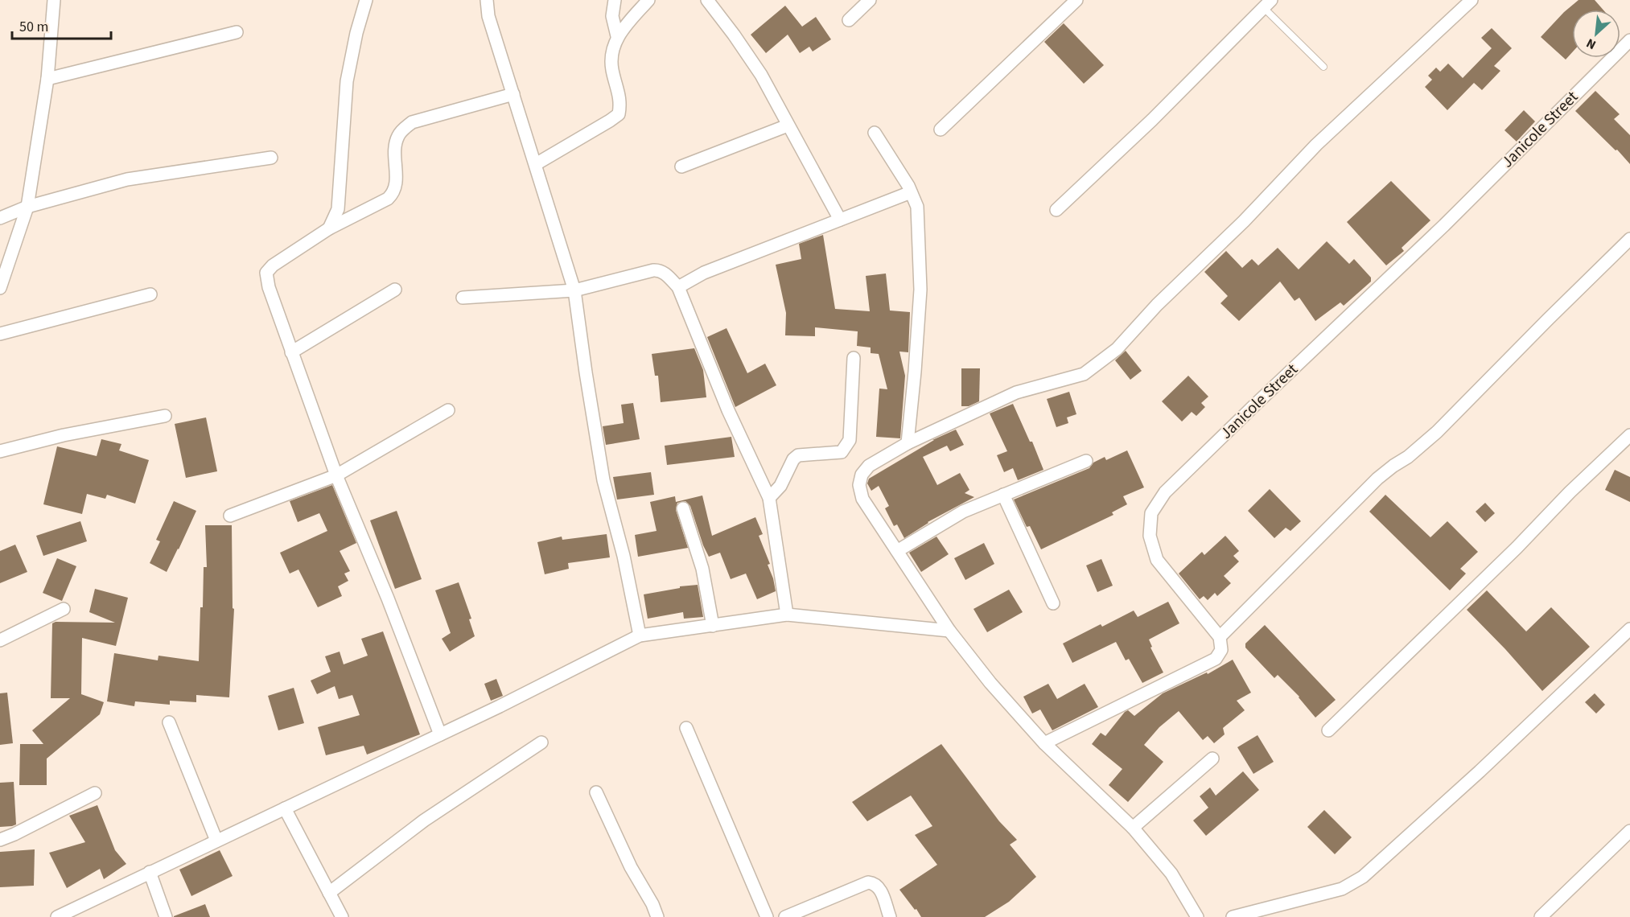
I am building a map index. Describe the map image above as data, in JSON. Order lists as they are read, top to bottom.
{
  "streets": {
    "street": ["Janicole Street"]
  },
  "scale_bar": "50 m",
  "north": "bottom left"
}
